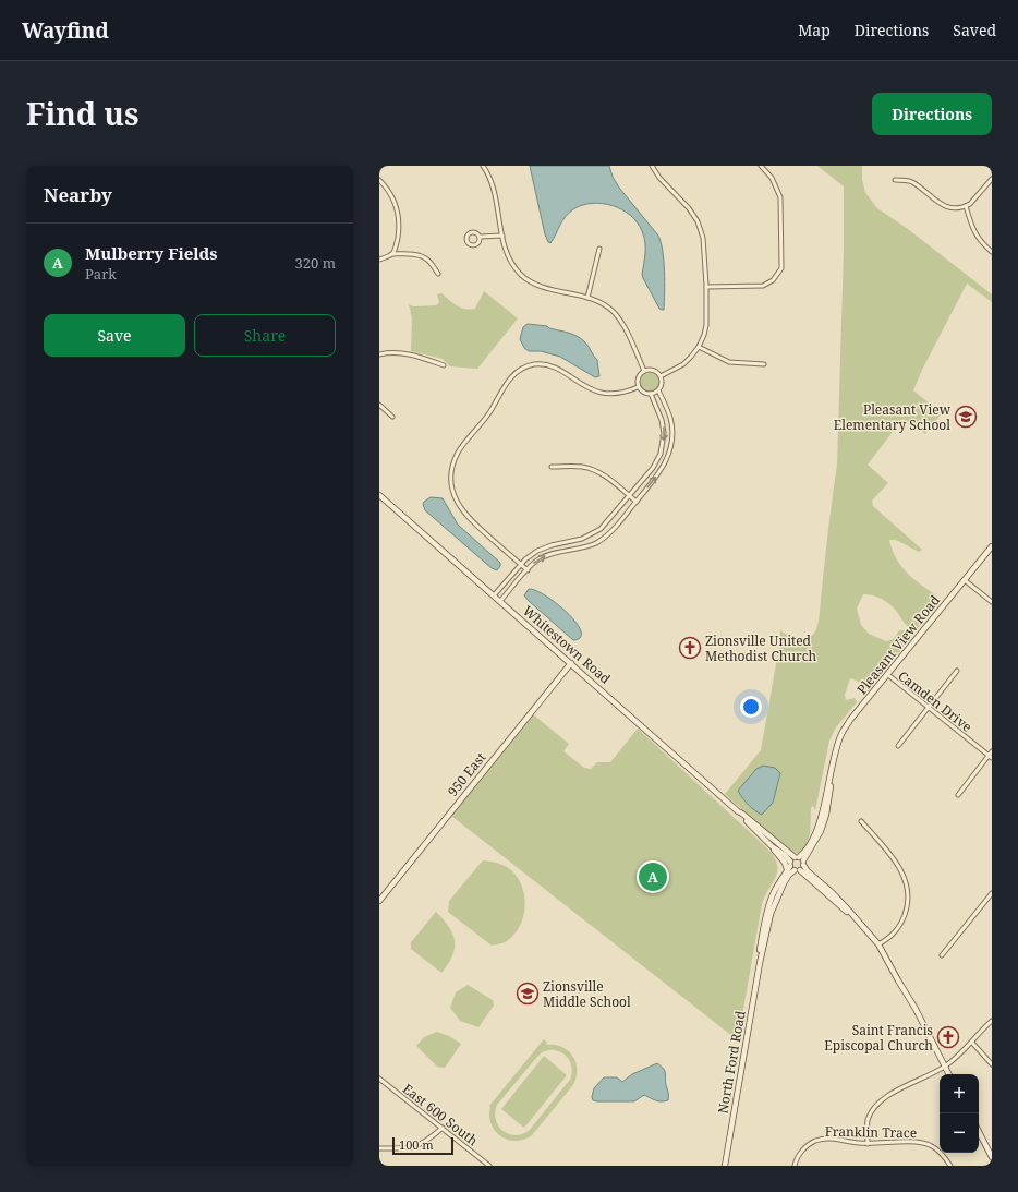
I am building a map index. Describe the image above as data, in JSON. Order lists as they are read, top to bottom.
{
  "streets": {
    "street": [
      "Whitestown Road",
      "Pleasant View Road",
      "Camden Drive",
      "950 East",
      "North Ford Road",
      "East 600 South",
      "Franklin Trace"
    ]
  },
  "crossings": [
    ["Whitestown Road", "Pleasant View Road"],
    ["Whitestown Road", "950 East"],
    ["Whitestown Road", "North Ford Road"],
    ["Pleasant View Road", "Camden Drive"],
    ["Pleasant View Road", "North Ford Road"]
  ],
  "places": {
    "school or university": ["Pleasant View Elementary School", "Zionsville Middle School"],
    "church": ["Zionsville United Methodist Church", "Saint Francis Episcopal Church"]
  },
  "scale_bar": "100 m",
  "page": {
    "header": "Wayfind",
    "nav": ["Map", "Directions", "Saved"],
    "title": "Find us",
    "buttons": [
      "Directions",
      ["Save", "Share"]
    ],
    "heading": "Nearby",
    "list": [
      {
        "mark": "A",
        "name": "Mulberry Fields",
        "note": "Park",
        "value": "320 m"
      }
    ],
    "pins": "A",
    "map_buttons": ["+", "−"],
    "scale": "100 m"
  }
}
